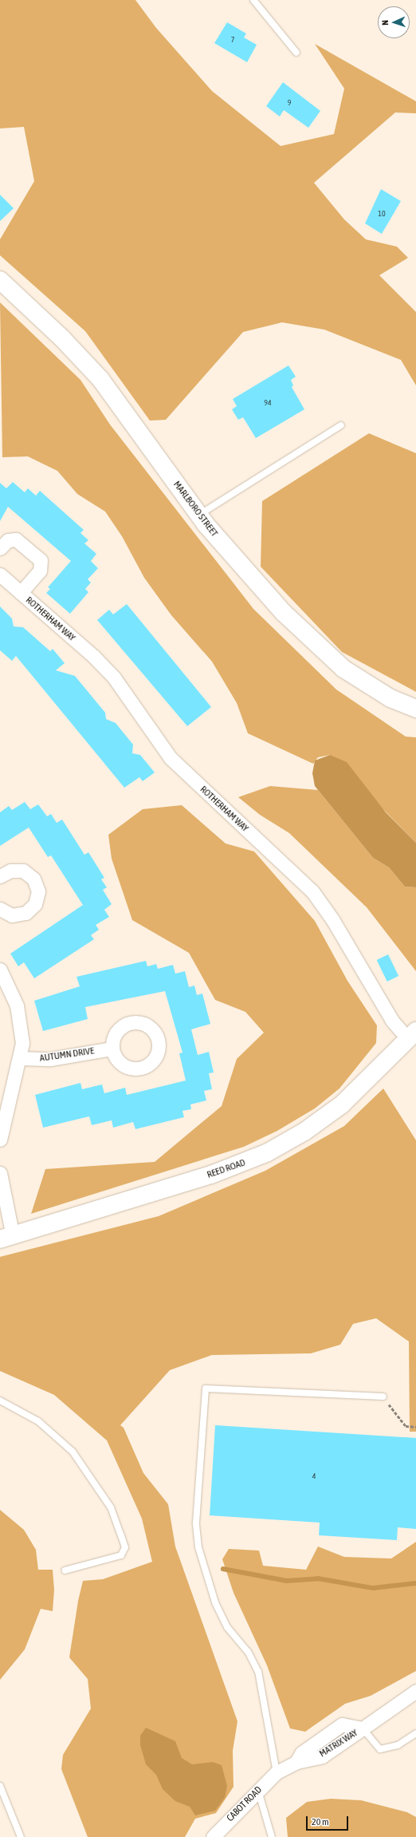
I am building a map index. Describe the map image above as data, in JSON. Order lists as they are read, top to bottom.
{
  "streets": {
    "street": [
      "MARLBORO STREET",
      "ROTHERHAM WAY",
      "AUTUMN DRIVE",
      "REED ROAD",
      "MATRIX WAY",
      "CABOT ROAD"
    ]
  },
  "crossings": [
    ["ROTHERHAM WAY", "REED ROAD"],
    ["MATRIX WAY", "CABOT ROAD"]
  ],
  "house_numbers": [
    "7",
    "9",
    "10",
    "94",
    "4"
  ],
  "scale_bar": "20 m",
  "north": "left"
}
